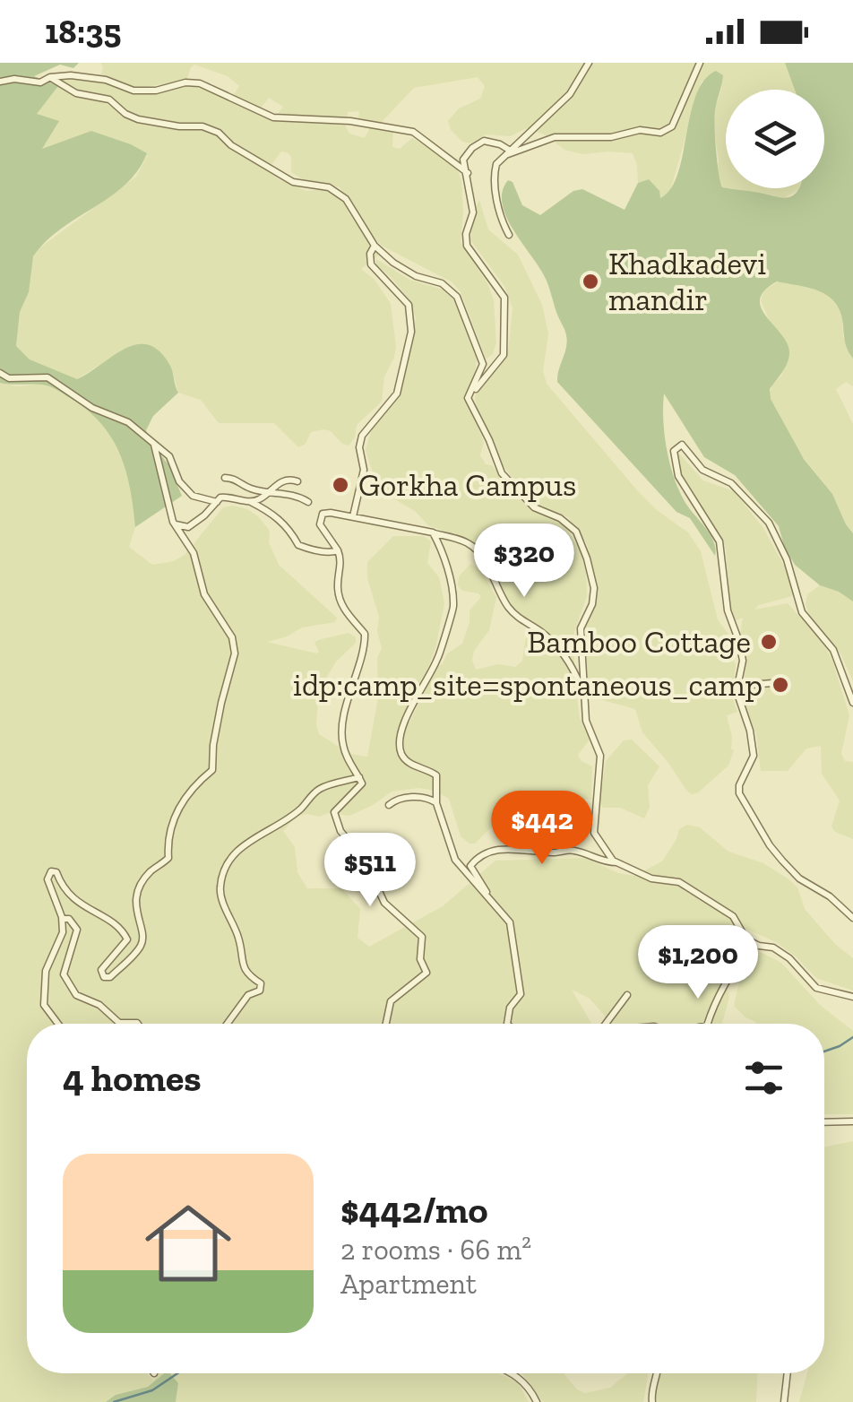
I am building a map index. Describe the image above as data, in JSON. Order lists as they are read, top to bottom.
{
  "places": [
    "Khadkadevi mandir",
    "Gorkha Campus",
    "Bamboo Cottage",
    "idp:camp_site=spontaneous_camp"
  ],
  "page": {
    "status": "18:35",
    "price": [
      "$320",
      "$442",
      "$511",
      "$1,200"
    ],
    "heading": "4 homes",
    "list": [
      {
        "name": "$442/mo",
        "note": "2 rooms · 66 m² · Apartment"
      }
    ]
  }
}
